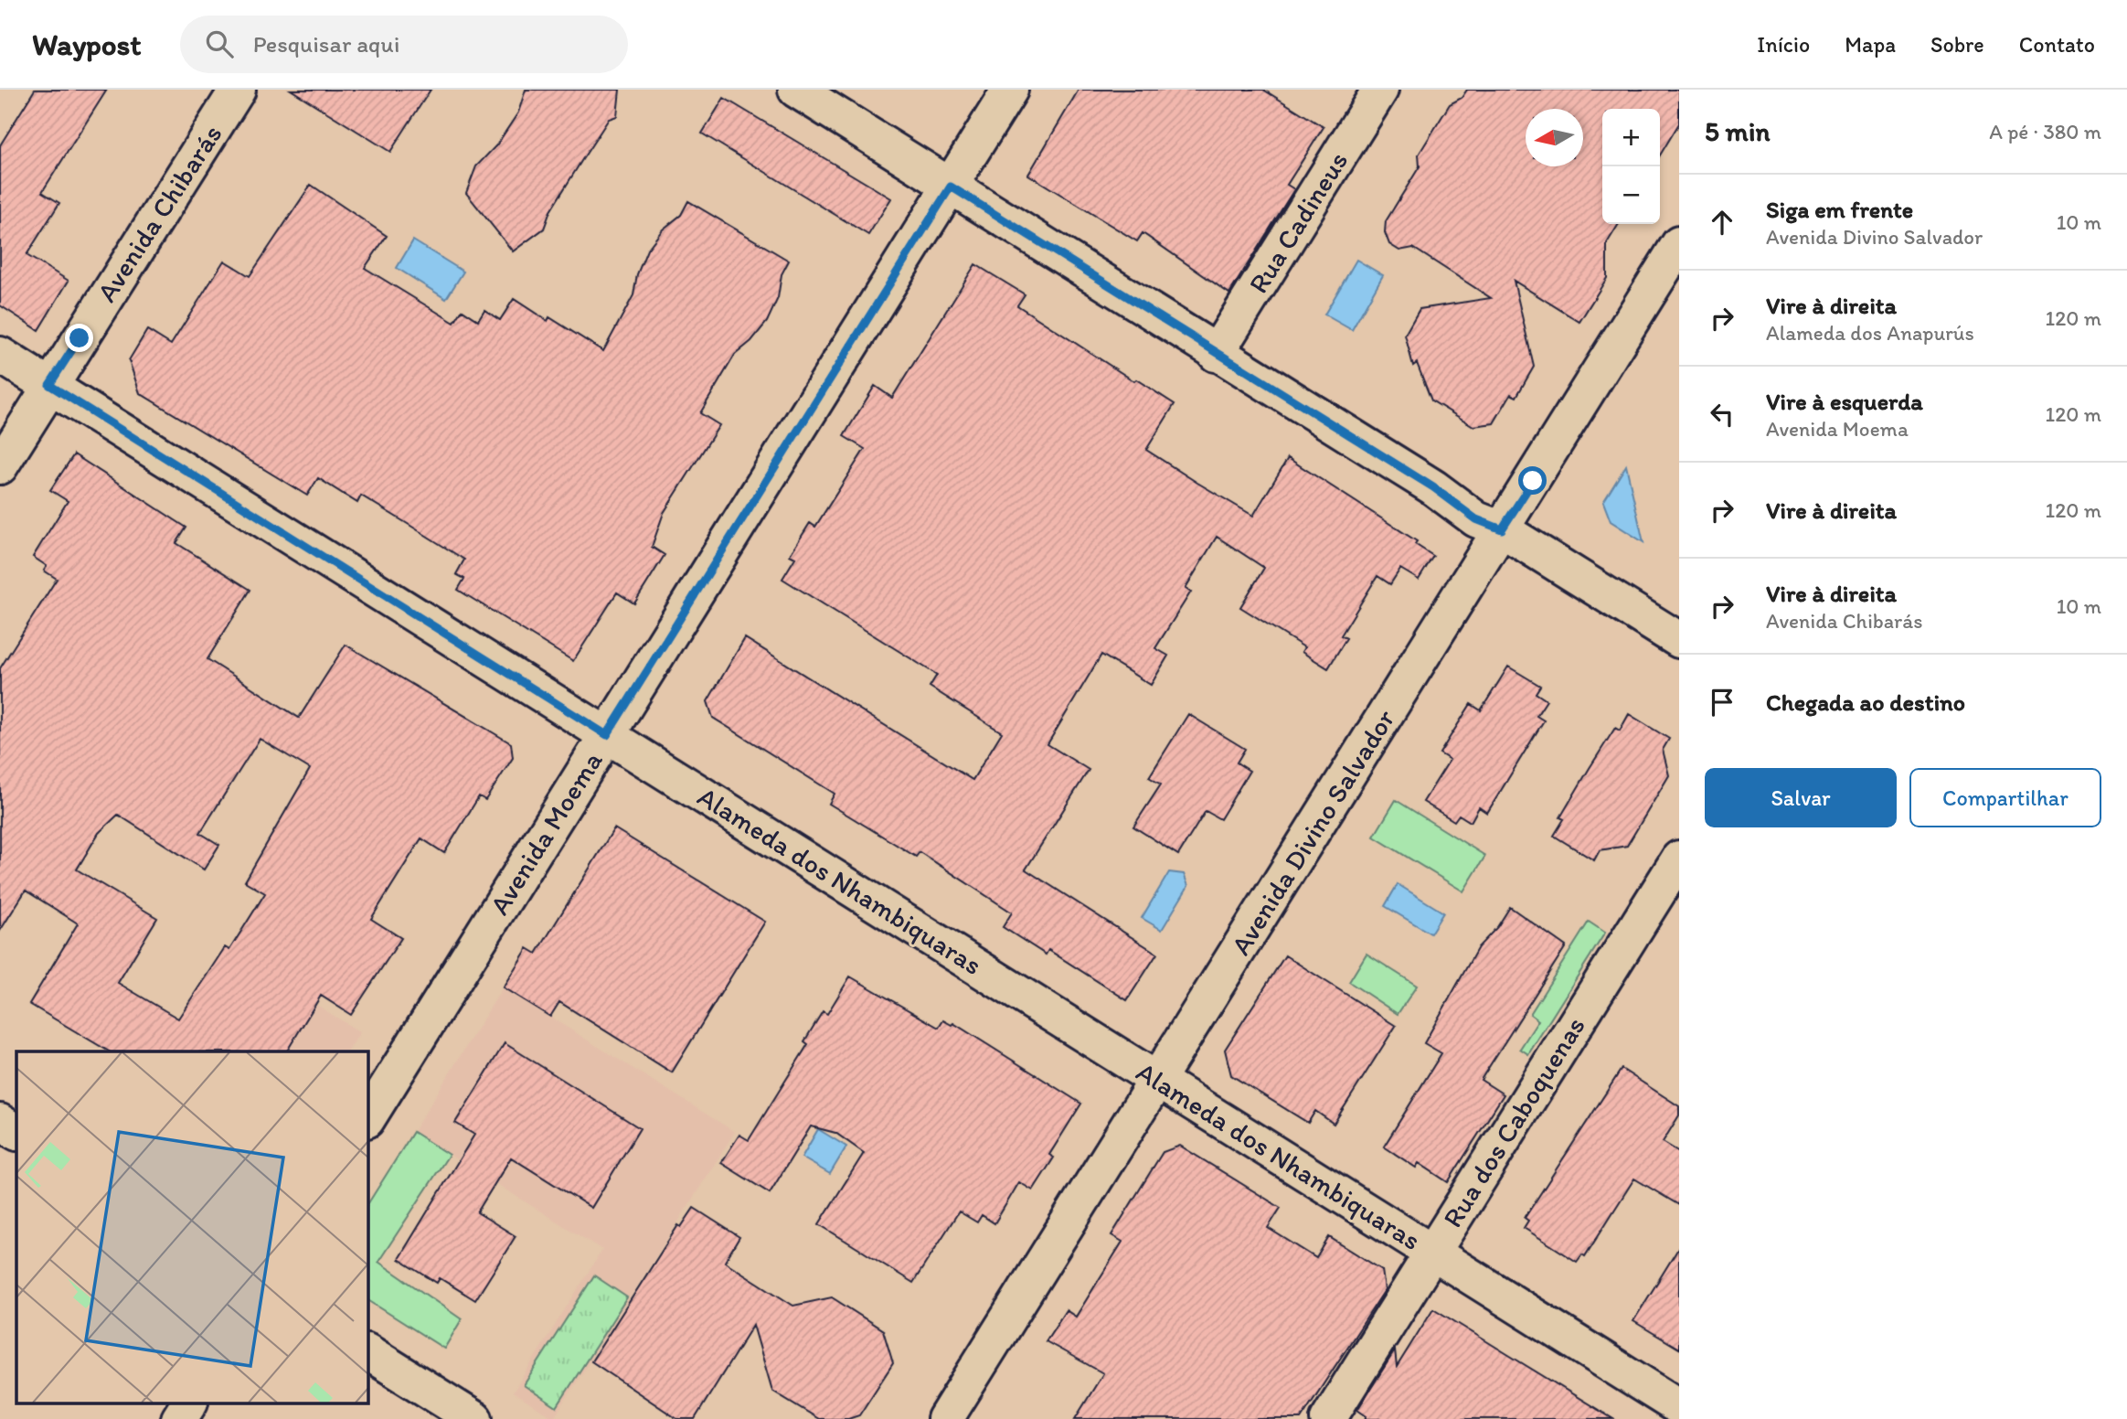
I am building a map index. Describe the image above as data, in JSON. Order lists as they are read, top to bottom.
{
  "streets": {
    "street": [
      "Avenida Chibarás",
      "Rua Cadineus",
      "Avenida Divino Salvador",
      "Avenida Moema",
      "Alameda dos Nhambiquaras",
      "Rua dos Caboquenas"
    ]
  },
  "crossings": [
    ["Avenida Chibarás", "Alameda dos Nhambiquaras"],
    ["Avenida Divino Salvador", "Alameda dos Nhambiquaras"],
    ["Avenida Moema", "Alameda dos Nhambiquaras"],
    ["Alameda dos Nhambiquaras", "Rua dos Caboquenas"]
  ],
  "north": "left",
  "page": {
    "header": "Waypost",
    "search": "Pesquisar aqui",
    "nav": [
      "Início",
      "Mapa",
      "Sobre",
      "Contato"
    ],
    "heading": ["5 min", "A pé · 380 m"],
    "map_buttons": ["+", "−"],
    "list": [
      ["Siga em frente", "Avenida Divino Salvador", "10 m"],
      ["Vire à direita", "Alameda dos Anapurús", "120 m"],
      ["Vire à esquerda", "Avenida Moema", "120 m"],
      ["Vire à direita", "120 m"],
      ["Vire à direita", "Avenida Chibarás", "10 m"],
      "Chegada ao destino"
    ],
    "buttons": ["Salvar", "Compartilhar"]
  }
}
